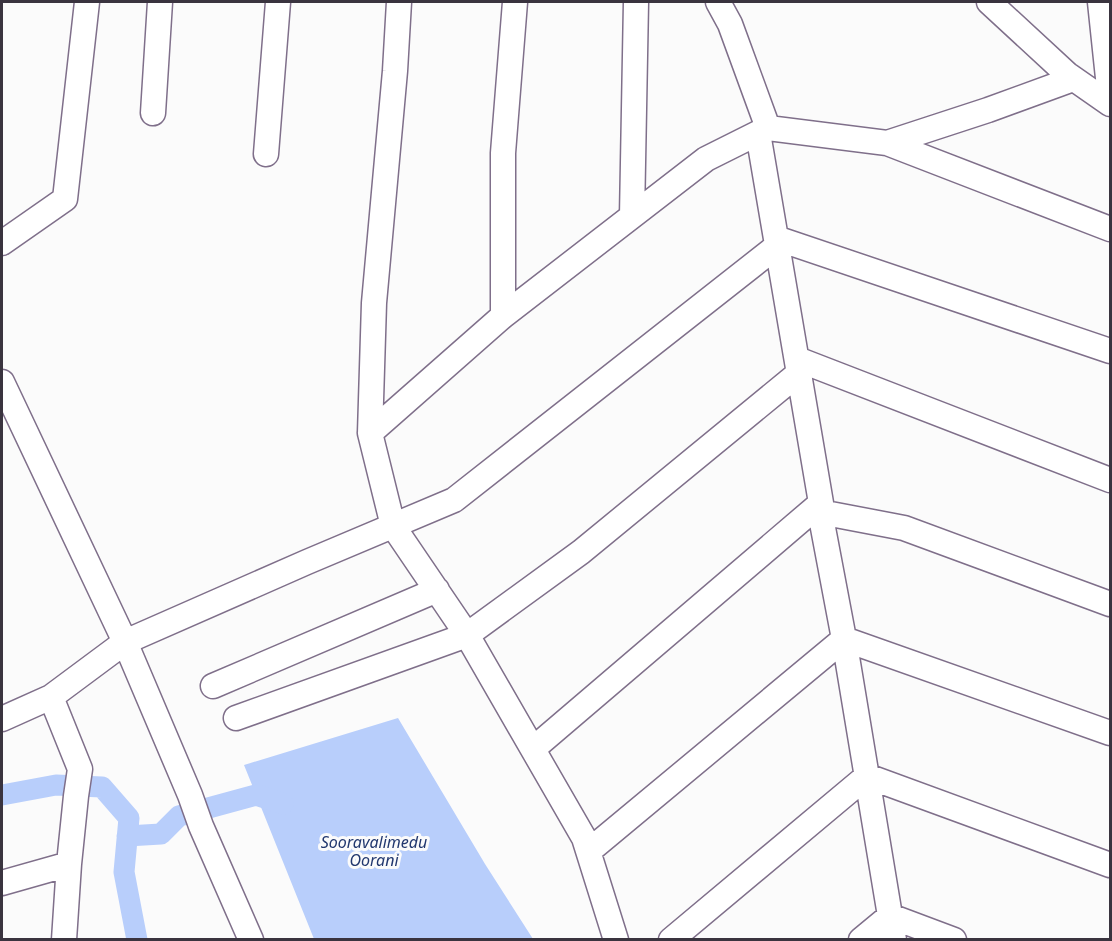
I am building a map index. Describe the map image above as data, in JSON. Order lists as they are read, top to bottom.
{
  "water": ["Sooravalimedu Oorani"]
}
